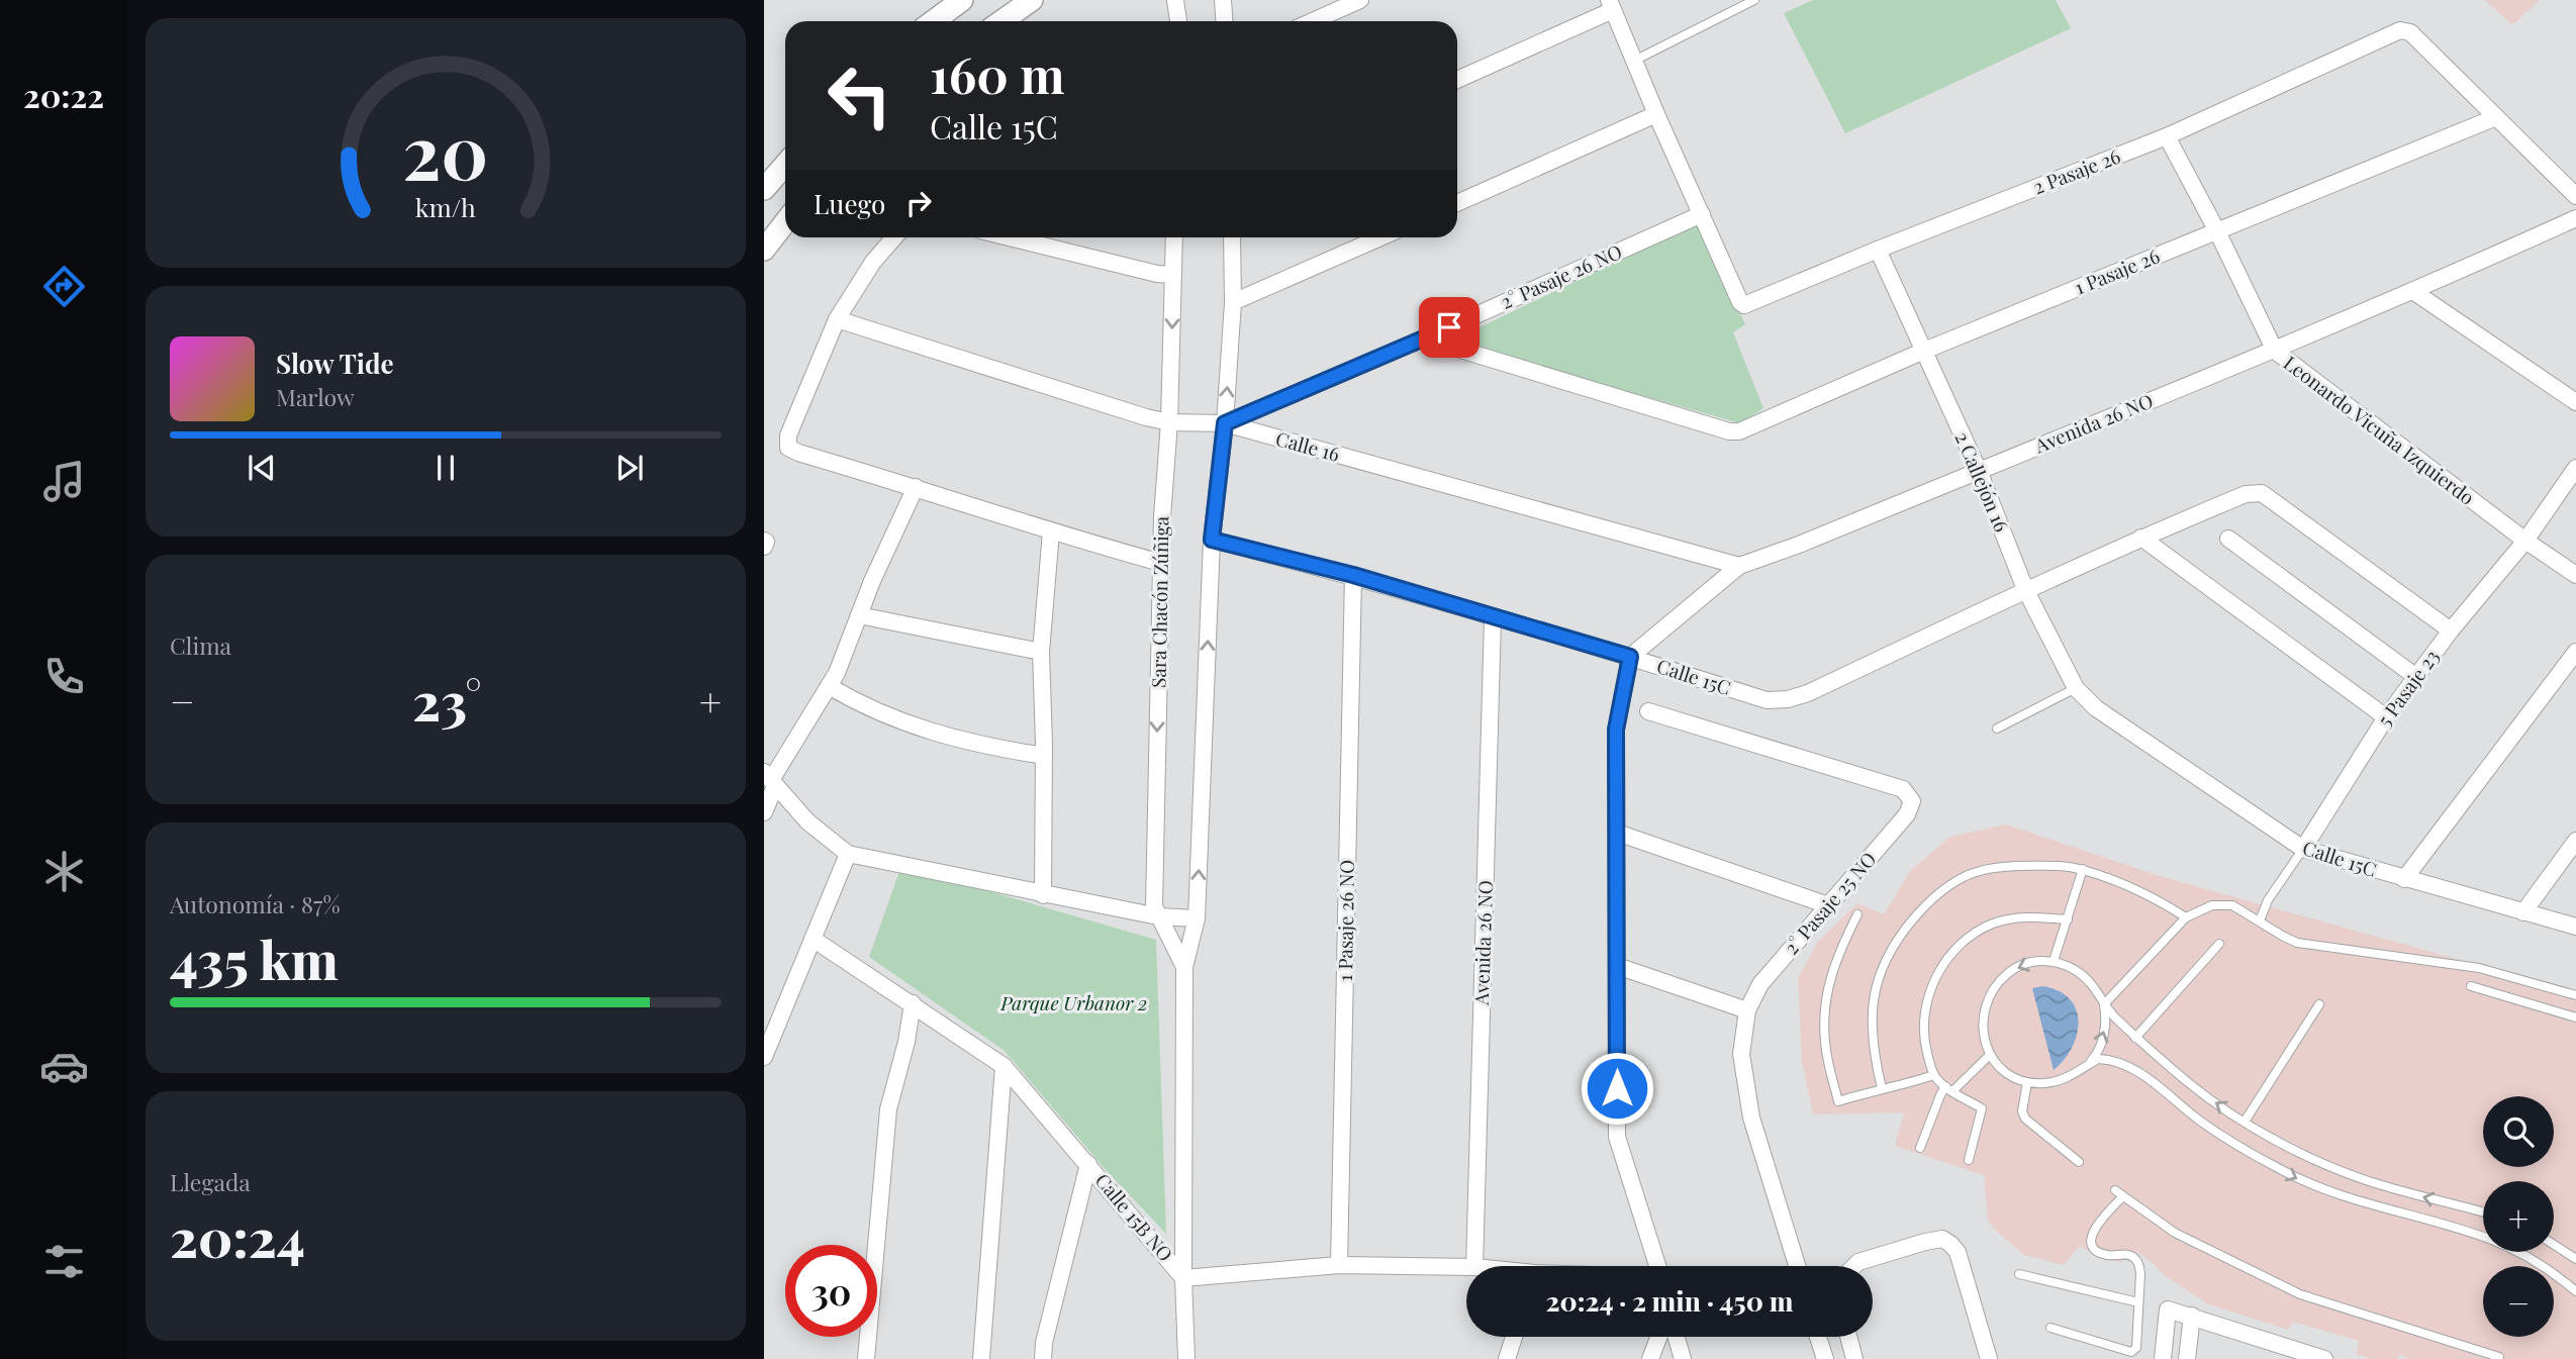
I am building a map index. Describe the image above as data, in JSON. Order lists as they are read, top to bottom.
{
  "streets": {
    "street": [
      "2 Pasaje 26",
      "1 Pasaje 26",
      "2° Pasaje 26 NO",
      "Avenida 26 NO",
      "Leonardo Vicuña Izquierdo",
      "Calle 16",
      "2 Callejón 16",
      "Sara Chacón Zúñiga",
      "Calle 15C",
      "5 Pasaje 23",
      "2° Pasaje 25 NO",
      "1 Pasaje 26 NO",
      "Calle 15B NO"
    ]
  },
  "crossings": [
    ["2 Pasaje 26", "1 Pasaje 26"],
    ["2 Pasaje 26", "2° Pasaje 26 NO"],
    ["2 Pasaje 26", "Leonardo Vicuña Izquierdo"],
    ["2 Pasaje 26", "2 Callejón 16"],
    ["1 Pasaje 26", "2° Pasaje 26 NO"],
    ["1 Pasaje 26", "Leonardo Vicuña Izquierdo"],
    ["1 Pasaje 26", "2 Callejón 16"],
    ["2° Pasaje 26 NO", "Calle 16"],
    ["2° Pasaje 26 NO", "Sara Chacón Zúñiga"],
    ["Avenida 26 NO", "Leonardo Vicuña Izquierdo"],
    ["Avenida 26 NO", "Calle 16"],
    ["Avenida 26 NO", "2 Callejón 16"],
    ["Avenida 26 NO", "Calle 15C"],
    ["Leonardo Vicuña Izquierdo", "5 Pasaje 23"],
    ["Calle 16", "Sara Chacón Zúñiga"],
    ["2 Callejón 16", "Calle 15C"],
    ["Sara Chacón Zúñiga", "Calle 15C"],
    ["Sara Chacón Zúñiga", "Calle 15B NO"],
    ["Calle 15C", "5 Pasaje 23"],
    ["Calle 15C", "1 Pasaje 26 NO"],
    ["1 Pasaje 26 NO", "Calle 15B NO"]
  ],
  "parks": ["Parque Urbanor 2"],
  "page": {
    "tabs": "20:22",
    "turn": ["160 m", "Calle 15C"],
    "then": "Luego",
    "song": ["Slow Tide", "Marlow"],
    "tile": [
      "Clima",
      ["Autonomía · 87%", "435 km"],
      ["Llegada", "20:24"]
    ],
    "heat": ["−", "23°", "+"],
    "map_buttons": ["+", "−"],
    "limit": "30",
    "trip": "20:24 · 2 min · 450 m",
    "gauge": ["20", "km/h"]
  }
}
